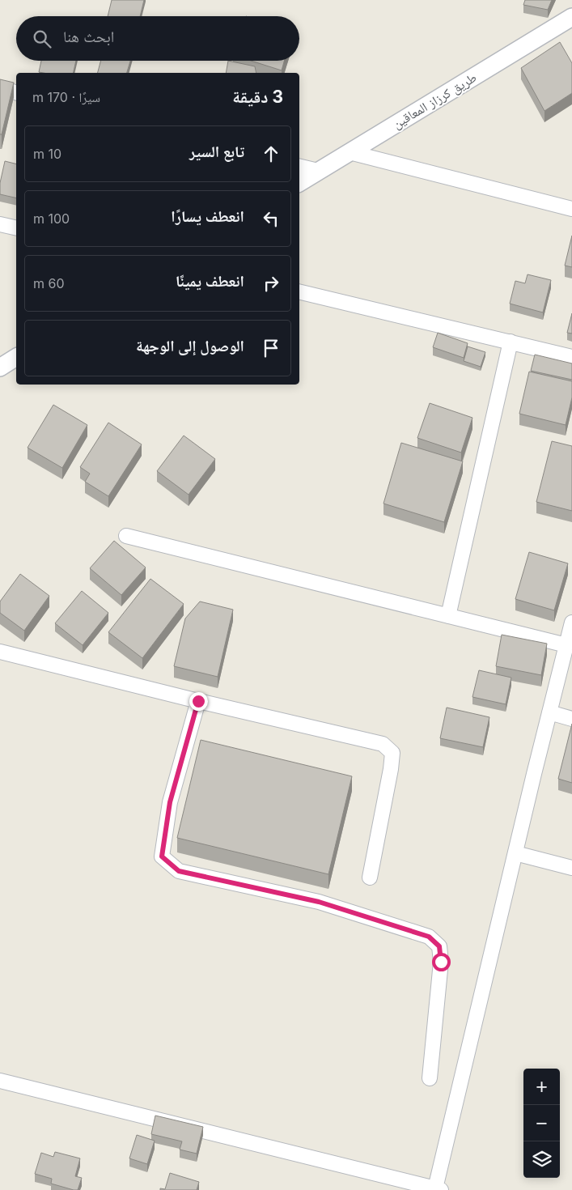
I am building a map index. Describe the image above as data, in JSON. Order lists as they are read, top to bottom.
{
  "streets": {
    "street": ["طريق كرزاز المعاقين"]
  },
  "page": {
    "search": "ابحث هنا",
    "heading": ["3 دقيقة", "سيرًا · 170 m"],
    "list": [
      ["تابع السير", "10 m"],
      ["انعطف يسارًا", "100 m"],
      ["انعطف يمينًا", "60 m"],
      "الوصول إلى الوجهة"
    ],
    "map_buttons": ["+", "−"]
  }
}
